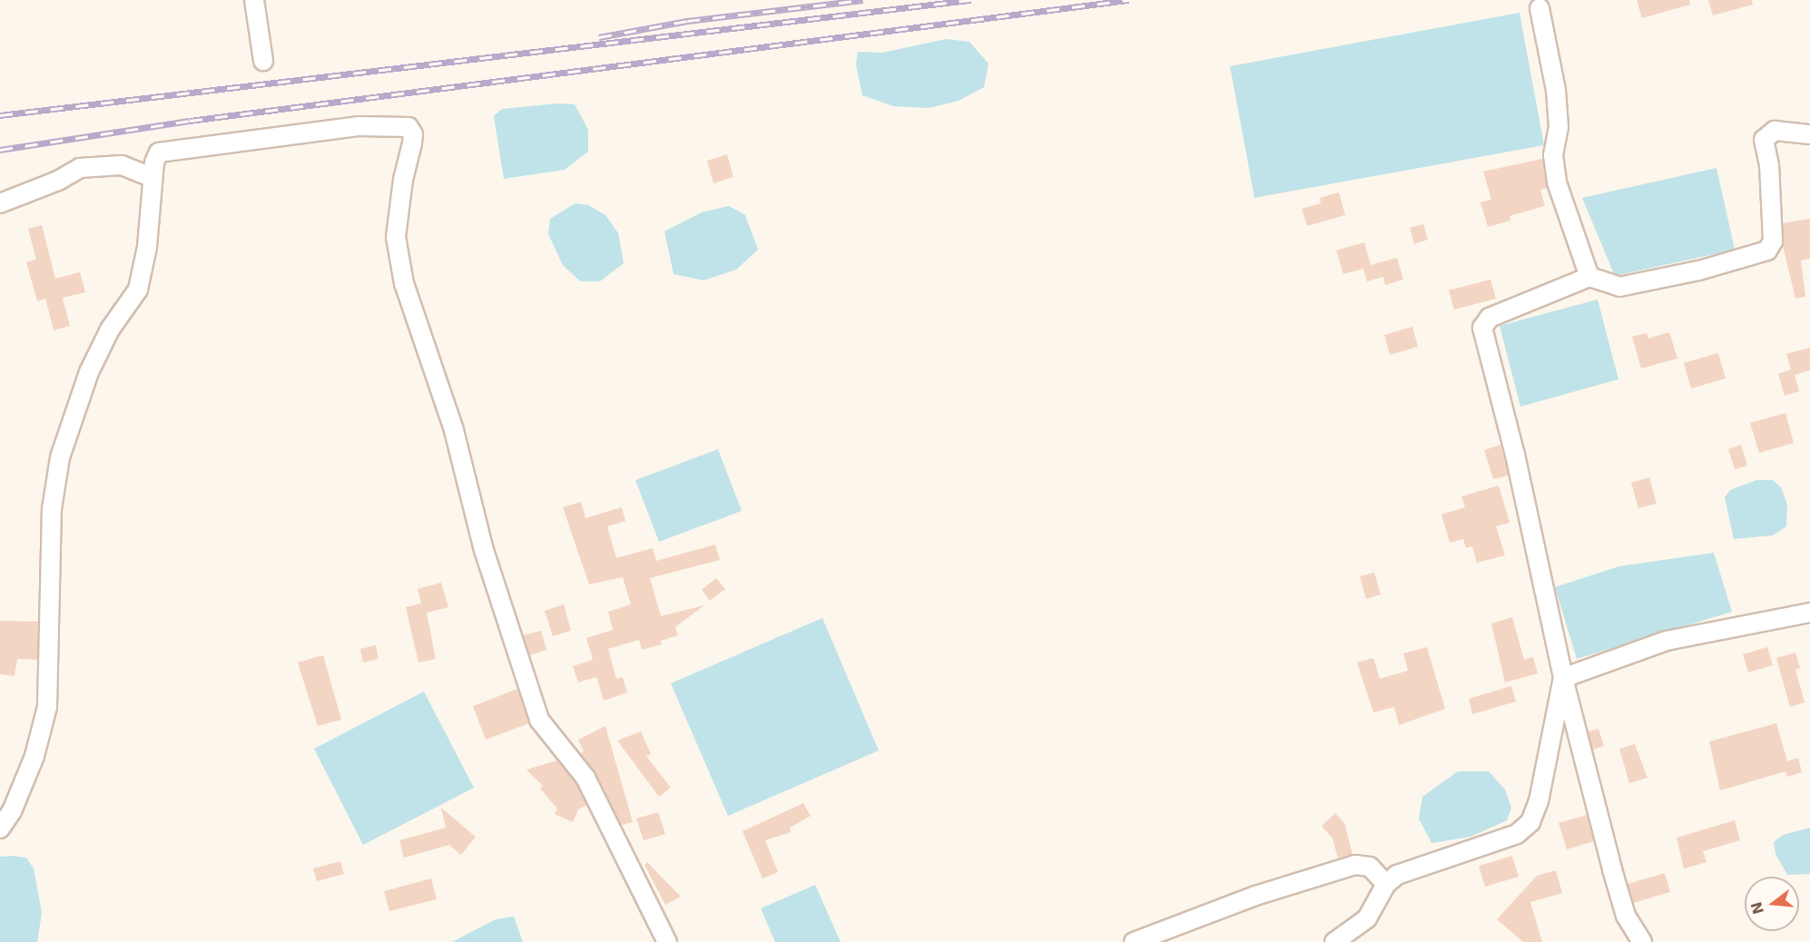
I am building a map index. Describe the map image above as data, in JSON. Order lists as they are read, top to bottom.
{
  "north": "left"
}
